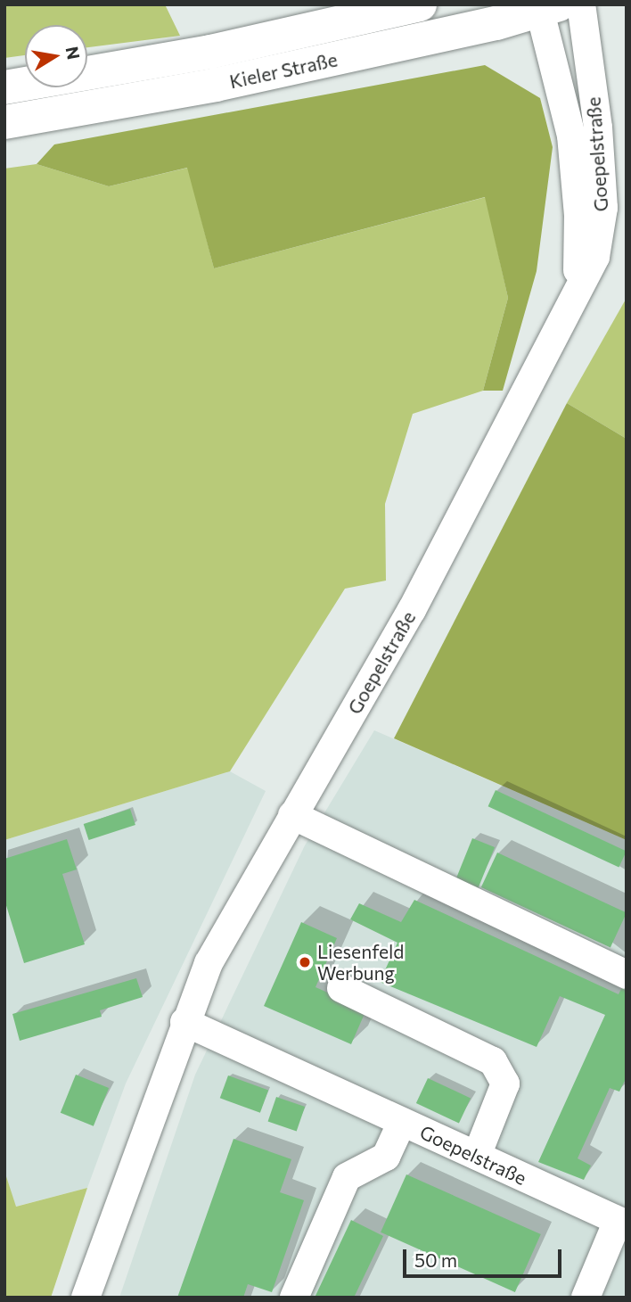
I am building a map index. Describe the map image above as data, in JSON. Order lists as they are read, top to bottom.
{
  "streets": {
    "main road": ["Kieler Straße"],
    "street": ["Goepelstraße"]
  },
  "crossings": [
    ["Kieler Straße", "Goepelstraße"]
  ],
  "places": ["Liesenfeld Werbung"],
  "scale_bar": "50 m",
  "north": "right"
}
